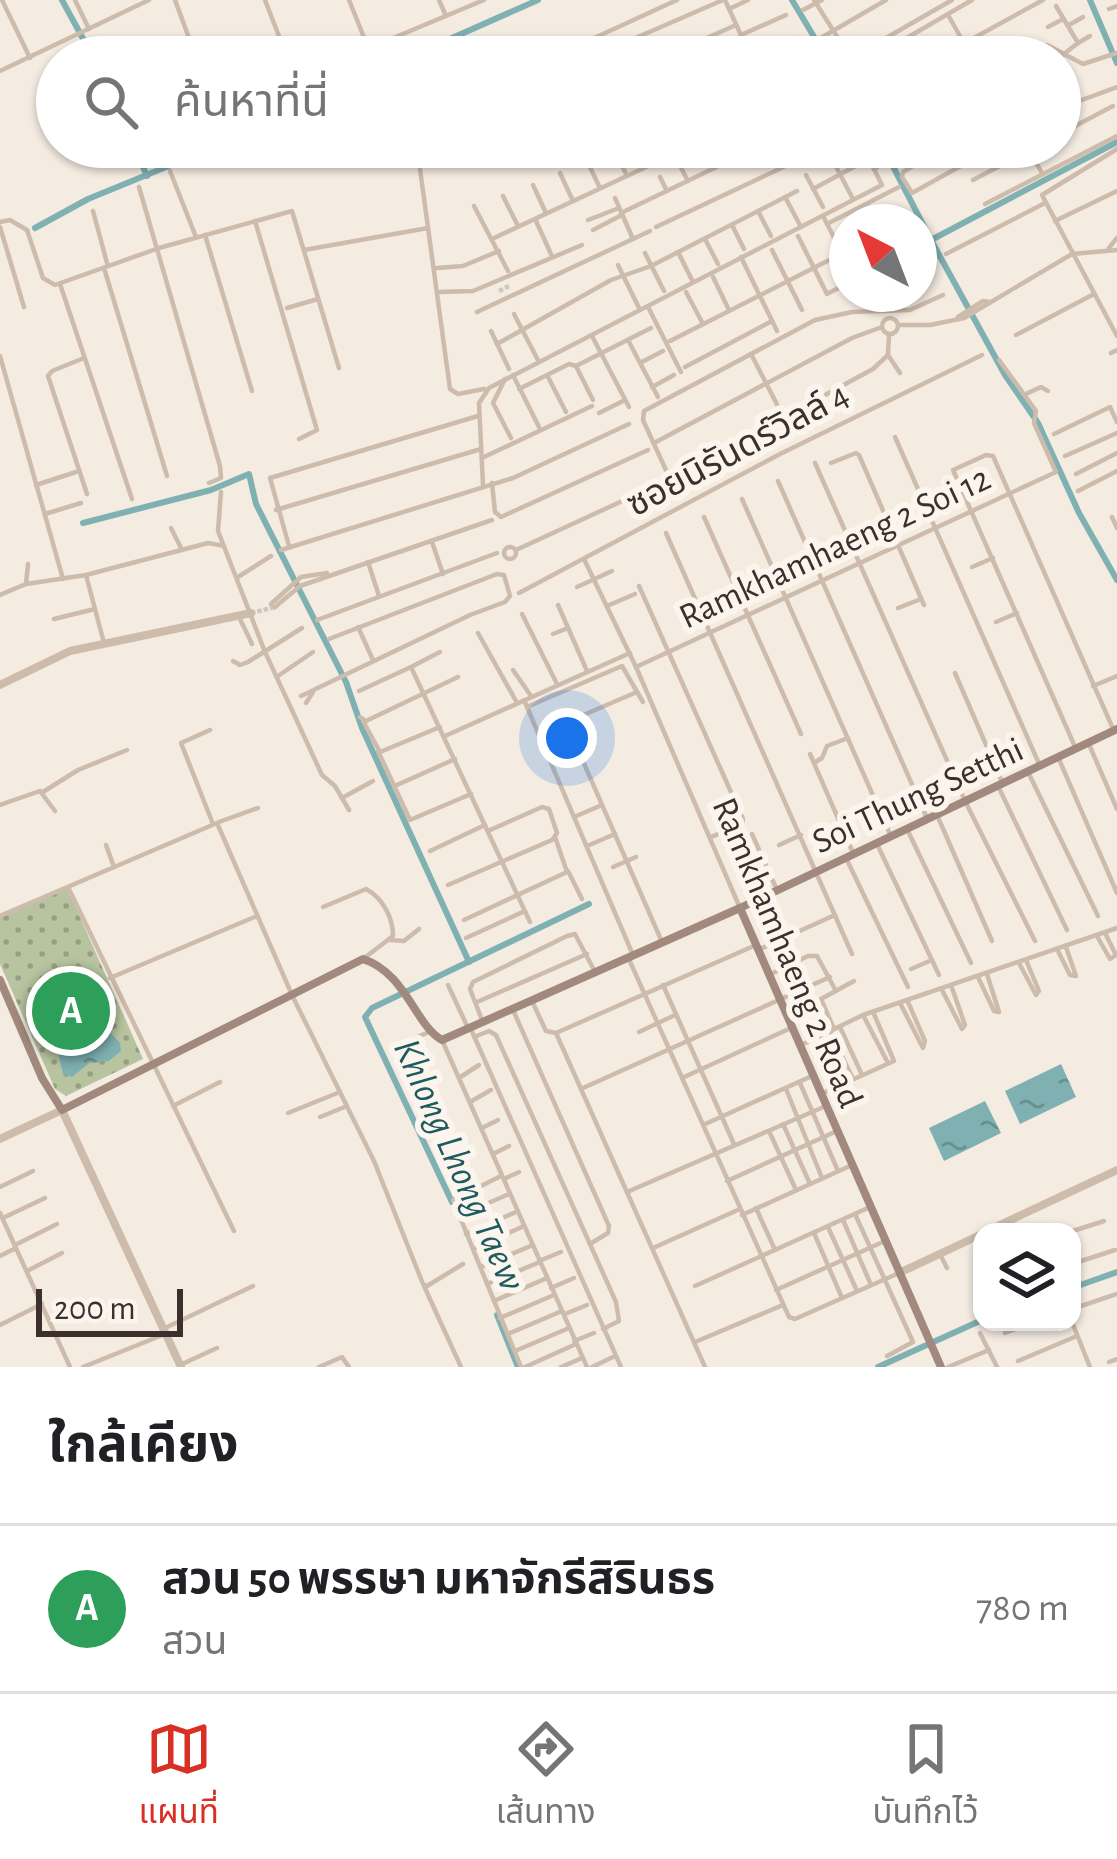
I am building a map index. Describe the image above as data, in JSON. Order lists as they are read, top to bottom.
{
  "streets": {
    "main road": ["Soi Thung Setthi", "Ramkhamhaeng 2 Road"],
    "street": ["ซอยนิรันดร์วิลล์ 4", "Ramkhamhaeng 2 Soi 12"]
  },
  "crossings": [
    ["ซอยนิรันดร์วิลล์ 4", "Ramkhamhaeng 2 Road"],
    ["Ramkhamhaeng 2 Soi 12", "Ramkhamhaeng 2 Road"],
    ["Soi Thung Setthi", "Ramkhamhaeng 2 Road"]
  ],
  "water": ["Khlong Lhong Taew"],
  "scale_bar": "200 m",
  "north": "top left",
  "page": {
    "search": "ค้นหาที่นี่",
    "pins": "A",
    "scale": "200 m",
    "heading": "ใกล้เคียง",
    "list": [
      {
        "mark": "A",
        "name": "สวน 50 พรรษา มหาจักรีสิรินธร",
        "note": "สวน",
        "value": "780 m"
      }
    ],
    "nav": ["แผนที่", "เส้นทาง", "บันทึกไว้"]
  }
}
